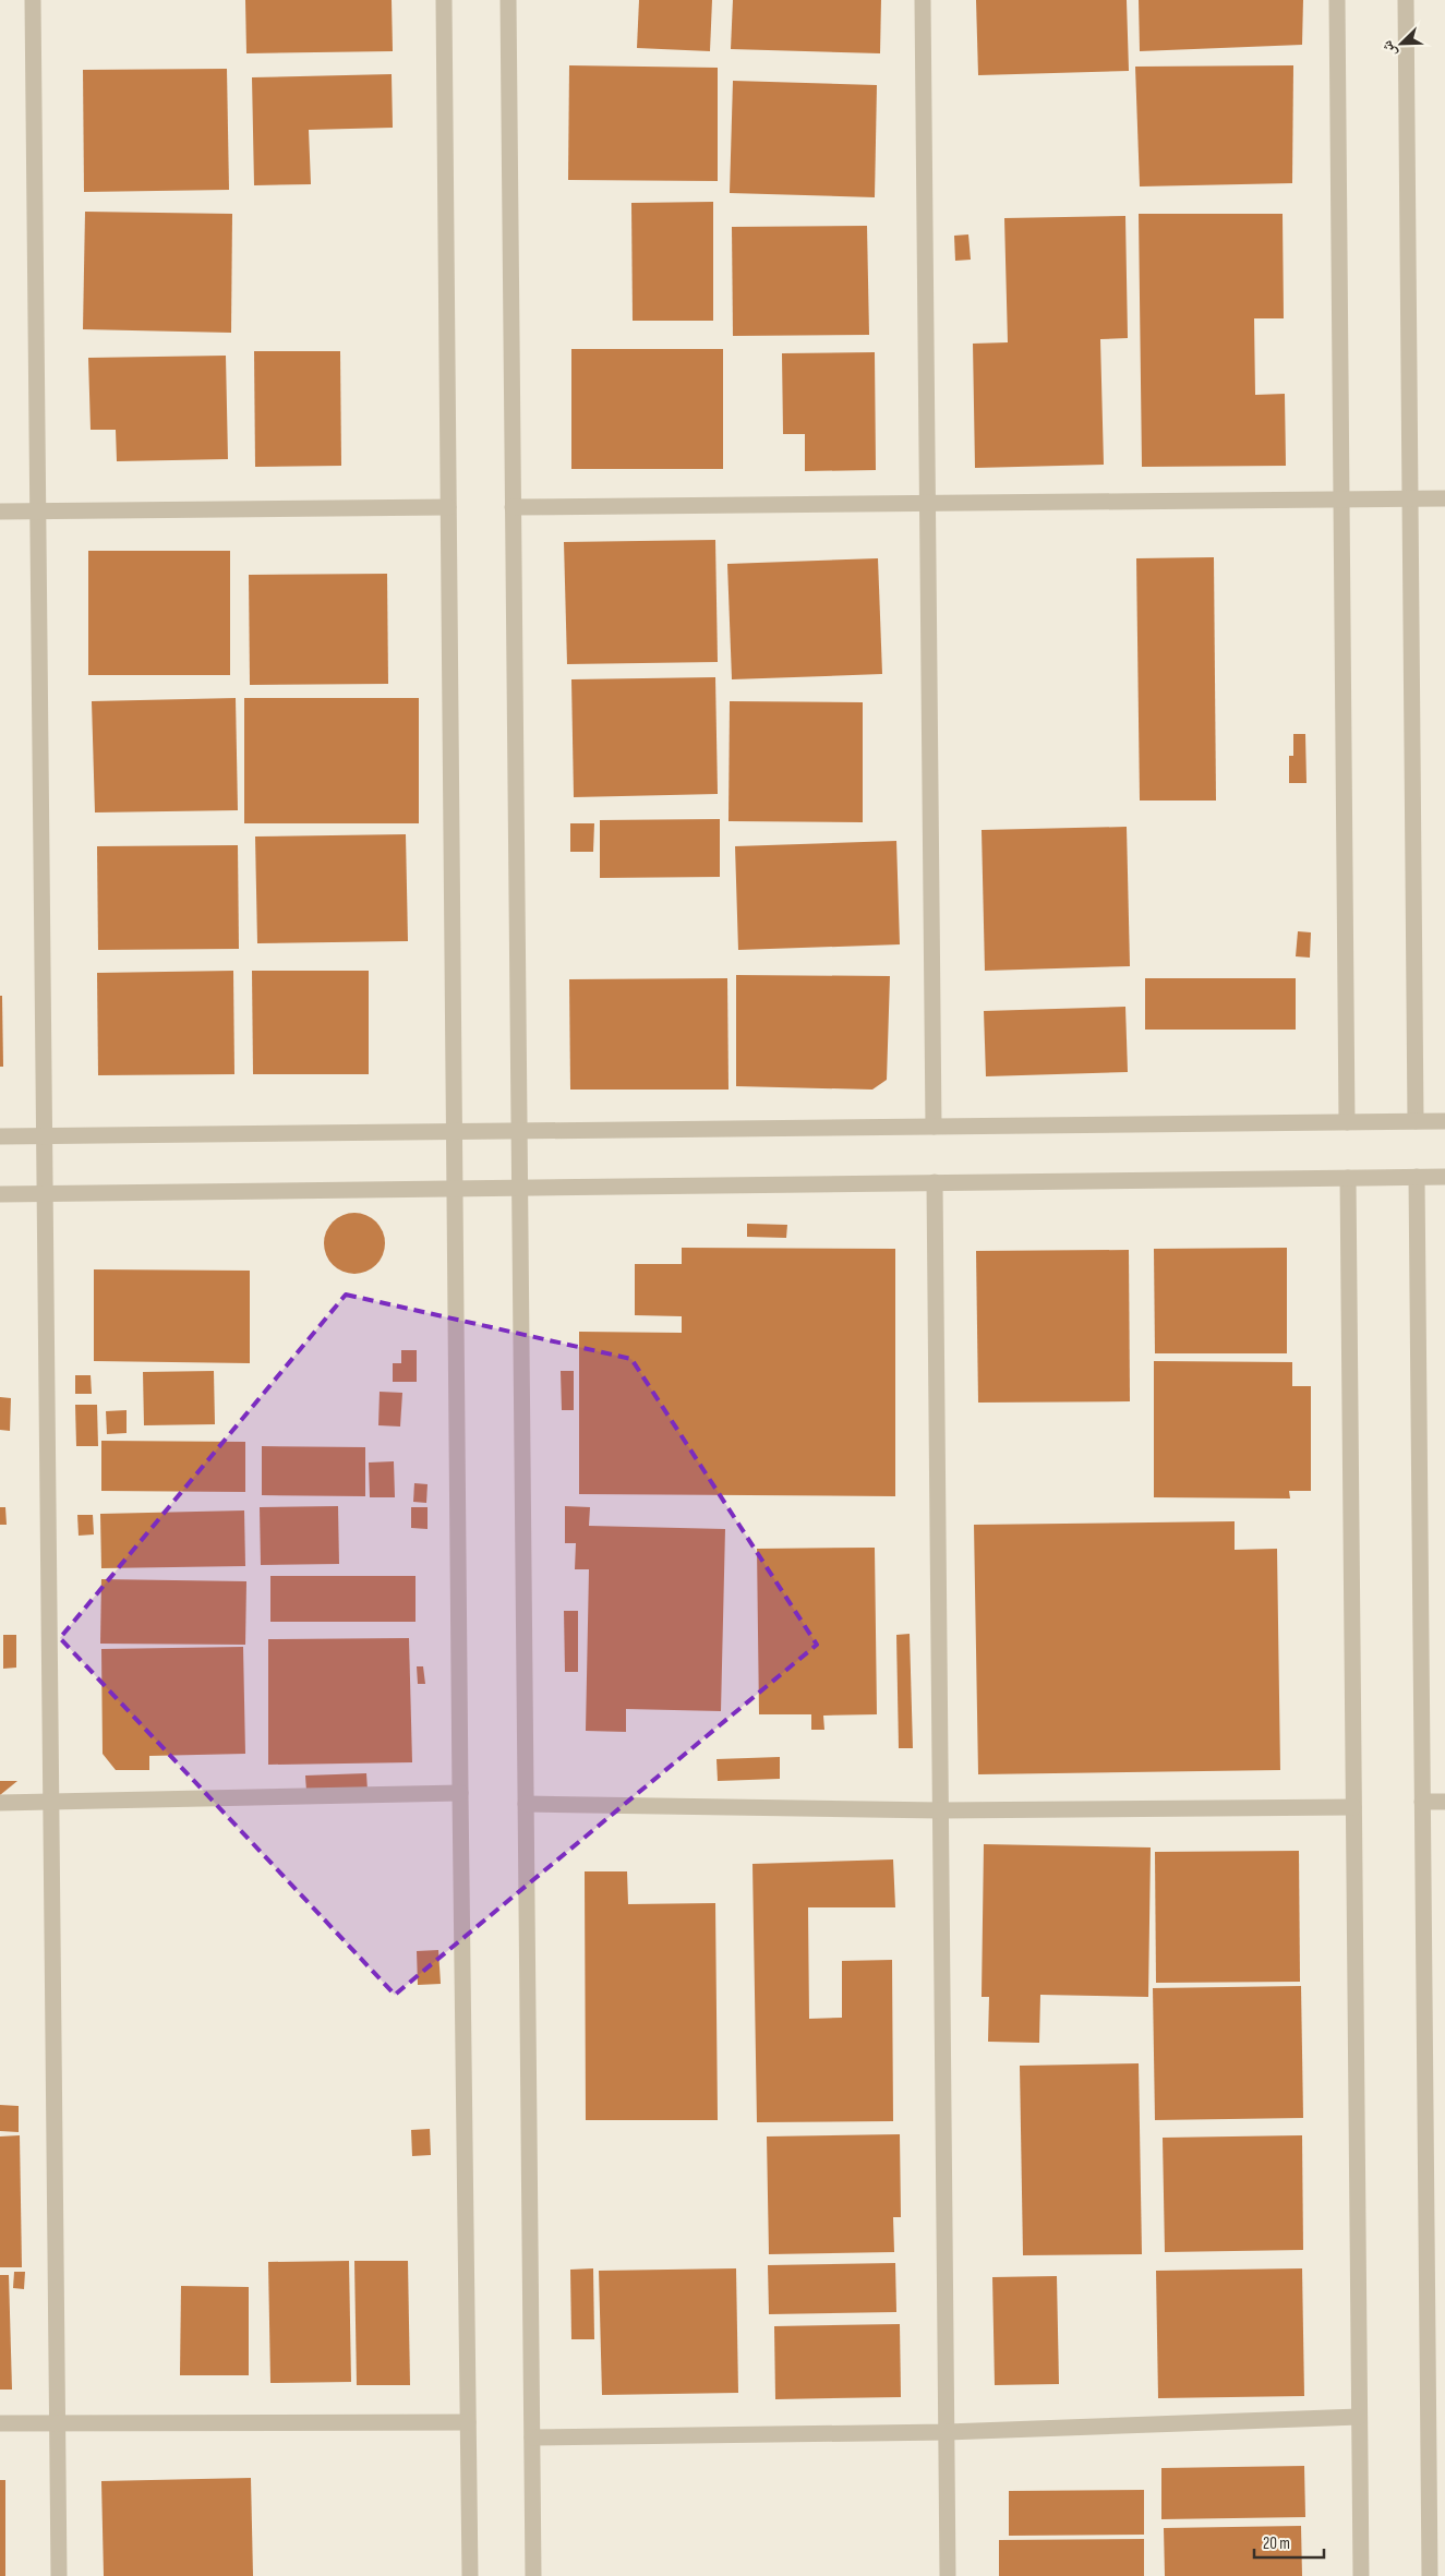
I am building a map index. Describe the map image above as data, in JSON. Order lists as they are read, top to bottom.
{
  "scale_bar": "20 m",
  "north": "bottom left"
}
